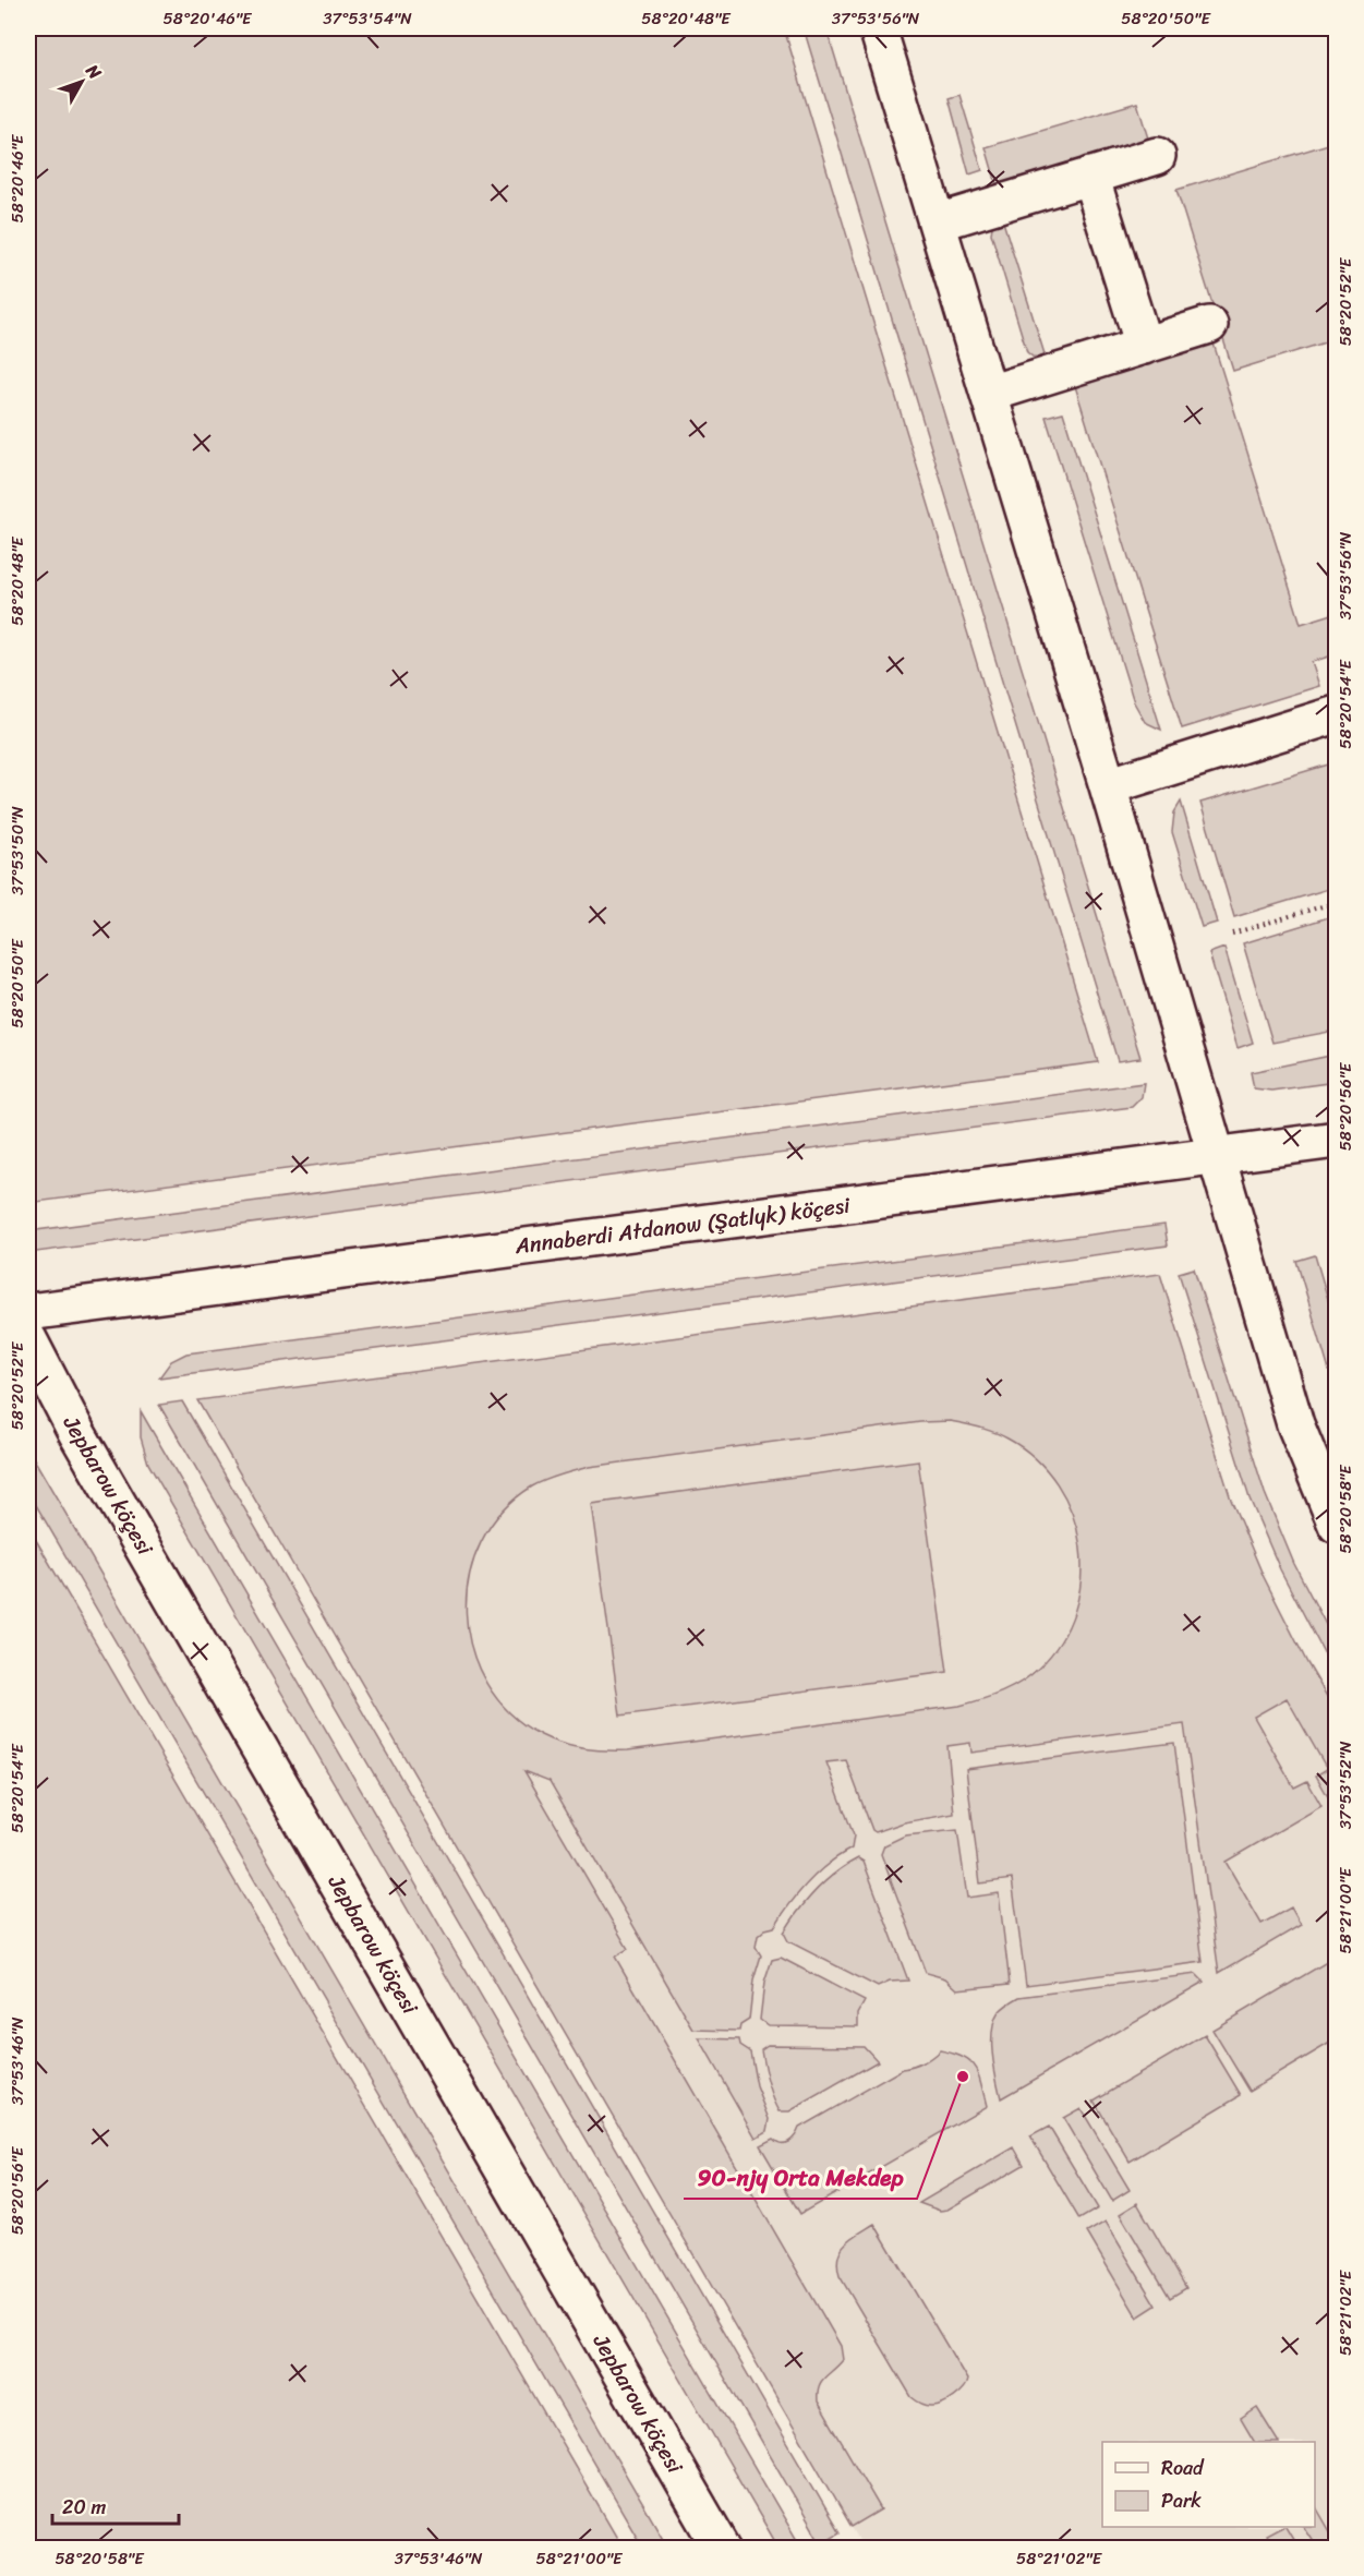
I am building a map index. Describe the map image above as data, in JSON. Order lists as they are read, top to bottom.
{
  "streets": {
    "street": ["Annaberdi Atdanow (Şatlyk) köçesi", "Jepbarow köçesi"]
  },
  "places": ["90-njy Orta Mekdep"],
  "legend": ["Road", "Park"],
  "scale_bar": "20 m",
  "north": "top right",
  "coordinates": [
    "58°20'46\"E",
    "37°53'54\"N",
    "58°20'48\"E",
    "37°53'56\"N",
    "58°20'50\"E",
    "58°20'52\"E",
    "58°20'54\"E",
    "37°53'50\"N",
    "58°20'56\"E",
    "58°20'58\"E",
    "37°53'52\"N",
    "58°21'00\"E",
    "37°53'46\"N",
    "58°21'02\"E"
  ]
}
